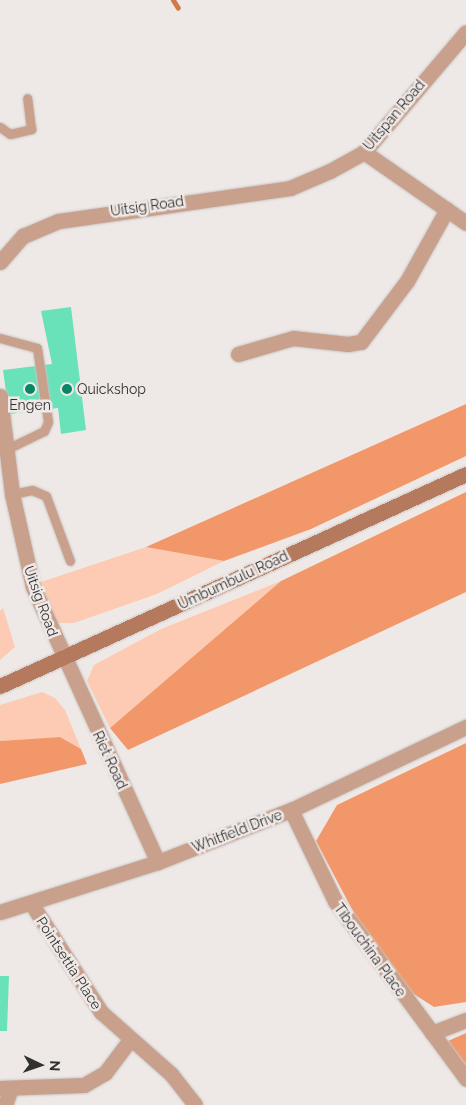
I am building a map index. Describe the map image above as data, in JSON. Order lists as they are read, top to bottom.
{
  "streets": {
    "main road": ["Umbumbulu Road"],
    "street": [
      "Uitspan Road",
      "Uitsig Road",
      "Riet Road",
      "Whitfield Drive",
      "Tibouchina Place",
      "Pointsettia Place"
    ]
  },
  "crossings": [
    ["Uitspan Road", "Uitsig Road"],
    ["Uitsig Road", "Umbumbulu Road"],
    ["Uitsig Road", "Riet Road"],
    ["Umbumbulu Road", "Riet Road"],
    ["Riet Road", "Whitfield Drive"],
    ["Whitfield Drive", "Tibouchina Place"],
    ["Whitfield Drive", "Pointsettia Place"]
  ],
  "places": ["Engen", "Quickshop"],
  "north": "right"
}
